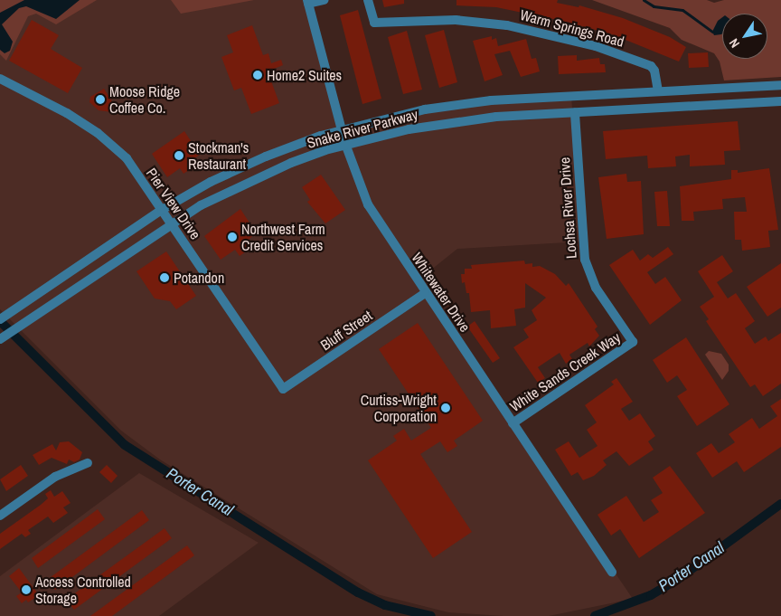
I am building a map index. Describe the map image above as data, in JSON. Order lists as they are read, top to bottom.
{
  "streets": {
    "street": [
      "Warm Springs Road",
      "Snake River Parkway",
      "Pier View Drive",
      "Lochsa River Drive",
      "Whitewater Drive",
      "Bluff Street",
      "White Sands Creek Way"
    ]
  },
  "crossings": [
    ["Warm Springs Road", "Snake River Parkway"],
    ["Snake River Parkway", "Pier View Drive"],
    ["Snake River Parkway", "Lochsa River Drive"],
    ["Snake River Parkway", "Whitewater Drive"],
    ["Pier View Drive", "Bluff Street"],
    ["Lochsa River Drive", "White Sands Creek Way"],
    ["Whitewater Drive", "Bluff Street"],
    ["Whitewater Drive", "White Sands Creek Way"]
  ],
  "water": ["Porter Canal"],
  "places": [
    "Home2 Suites",
    "Moose Ridge Coffee Co.",
    "Stockman's Restaurant",
    "Northwest Farm Credit Services",
    "Potandon",
    "Curtiss-Wright Corporation",
    "Access Controlled Storage"
  ],
  "north": "bottom left"
}
